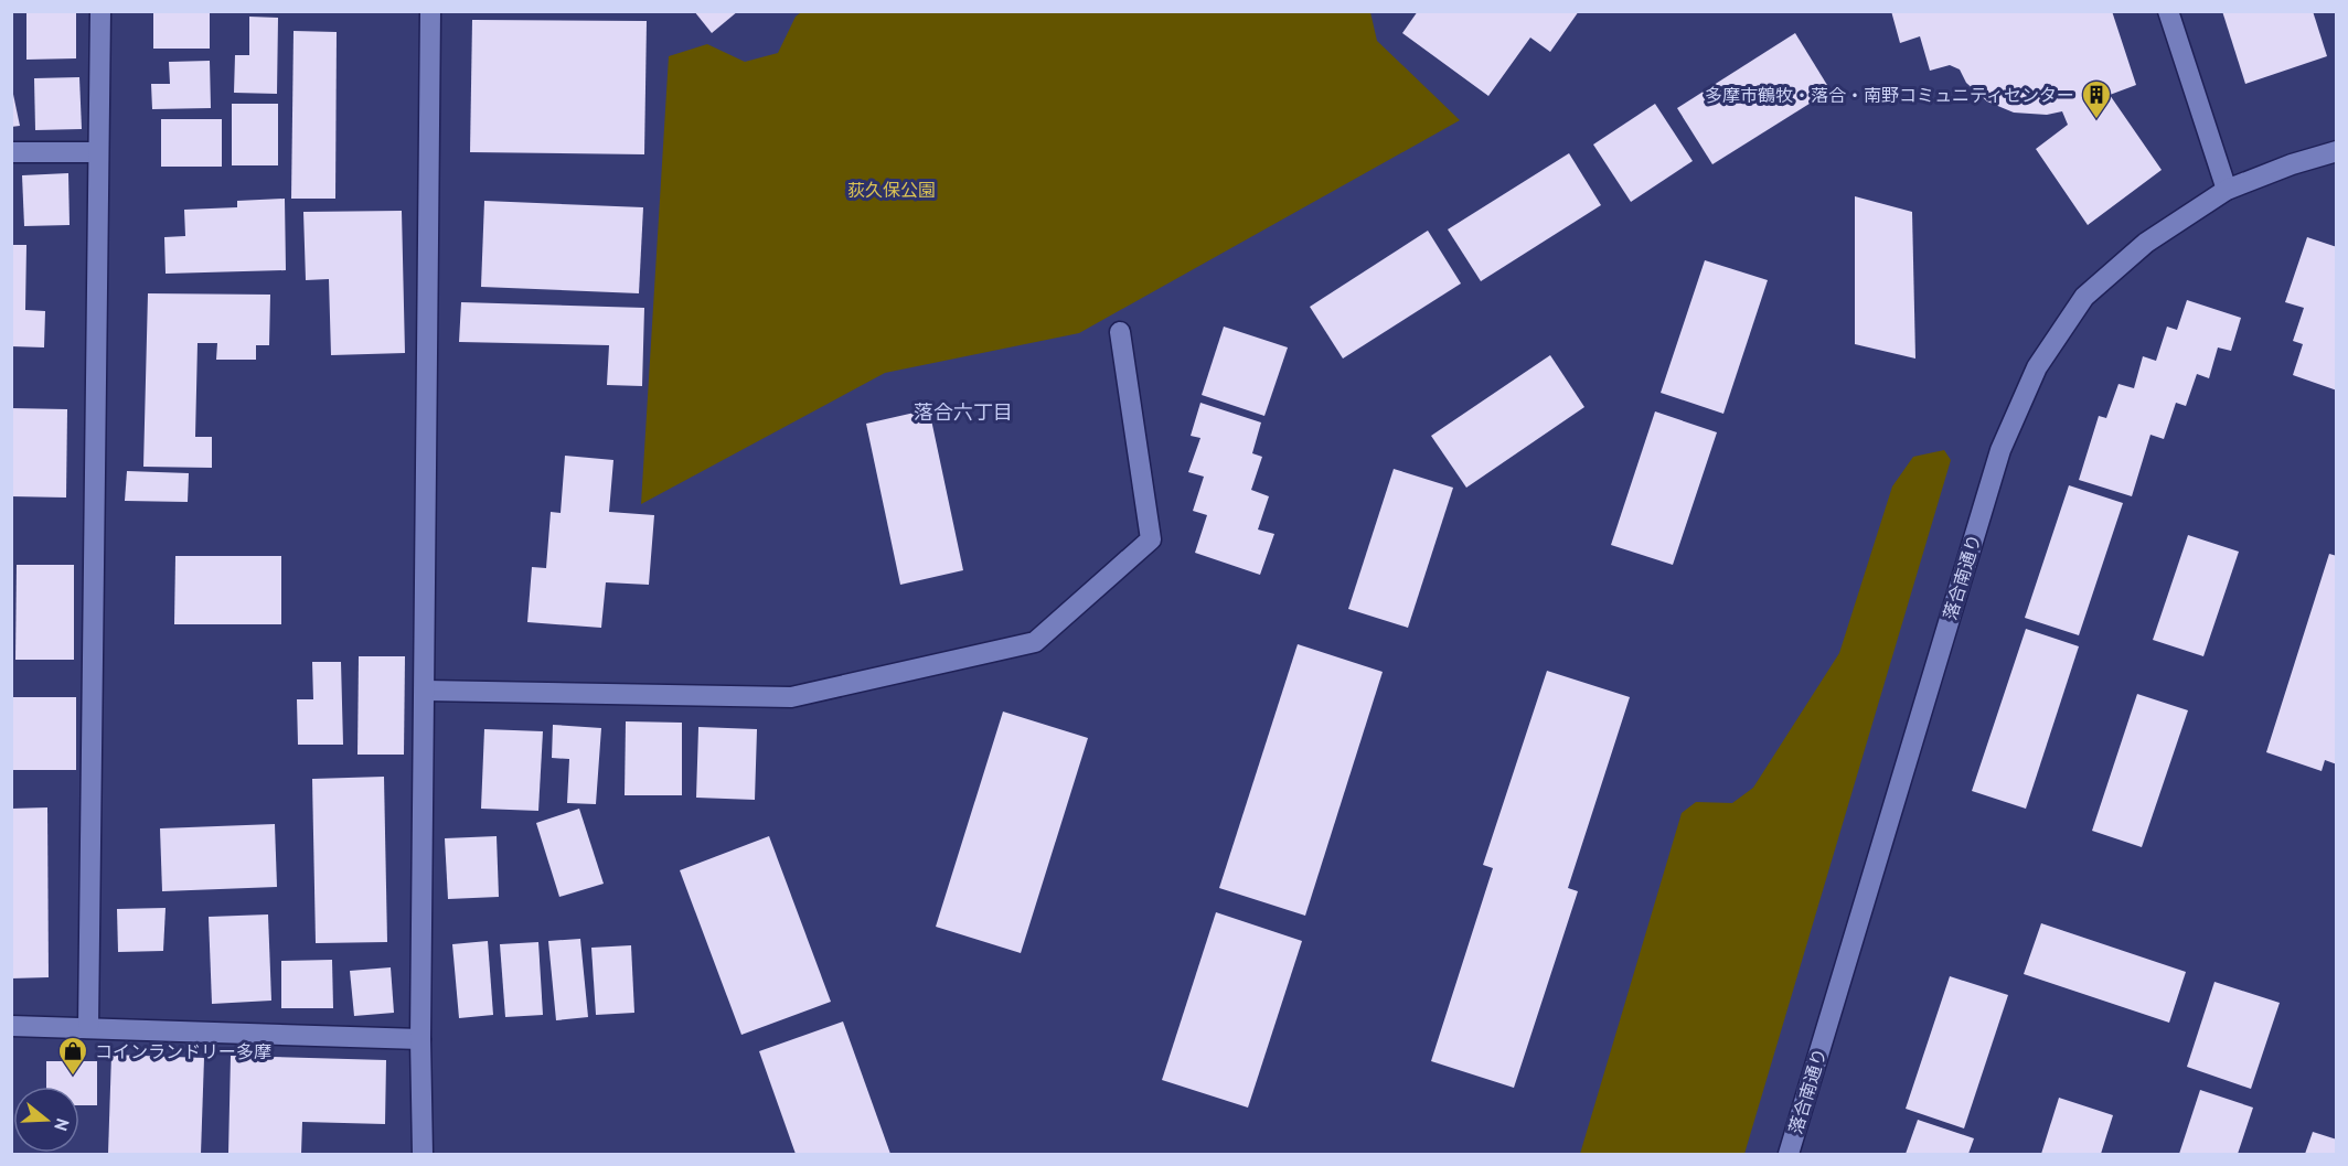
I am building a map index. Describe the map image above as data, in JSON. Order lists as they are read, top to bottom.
{
  "streets": {
    "street": ["落合南通り"]
  },
  "districts": ["落合六丁目"],
  "parks": ["荻久保公園"],
  "places": {
    "building": ["多摩市鶴牧・落合・南野コミュニティセンター"],
    "shop": ["コインランドリー多摩"]
  },
  "north": "right"
}
